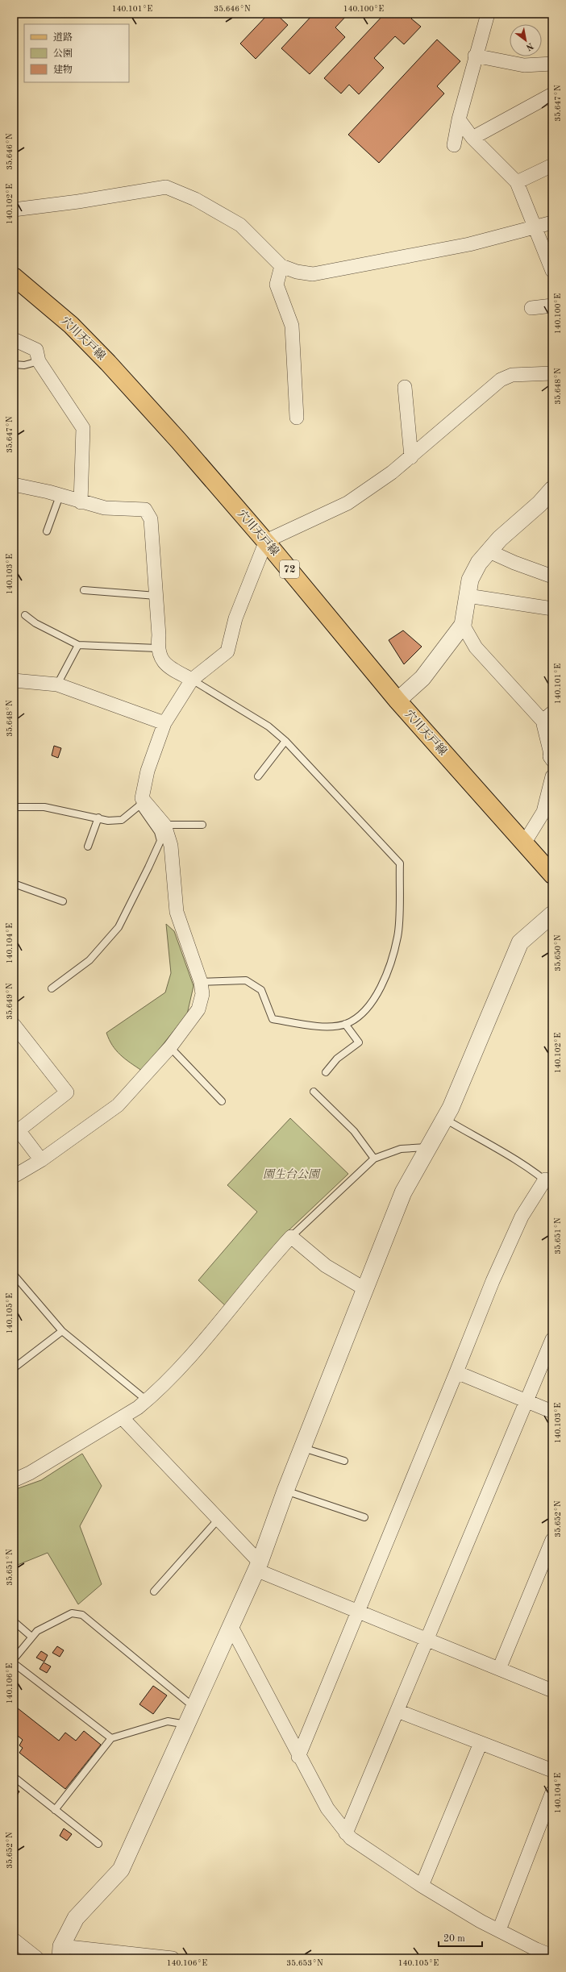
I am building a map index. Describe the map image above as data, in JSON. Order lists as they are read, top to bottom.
{
  "streets": {
    "main road": ["穴川天戸線", "72"]
  },
  "parks": ["園生台公園"],
  "legend": ["道路", "公園", "建物"],
  "scale_bar": "20 m",
  "north": "bottom right",
  "coordinates": [
    "140.101°E",
    "35.646°N",
    "140.100°E",
    "35.647°N",
    "140.102°E",
    "35.648°N",
    "140.103°E",
    "140.104°E",
    "35.650°N",
    "35.649°N",
    "35.651°N",
    "140.105°E",
    "35.652°N",
    "140.106°E",
    "35.653°N"
  ]
}
